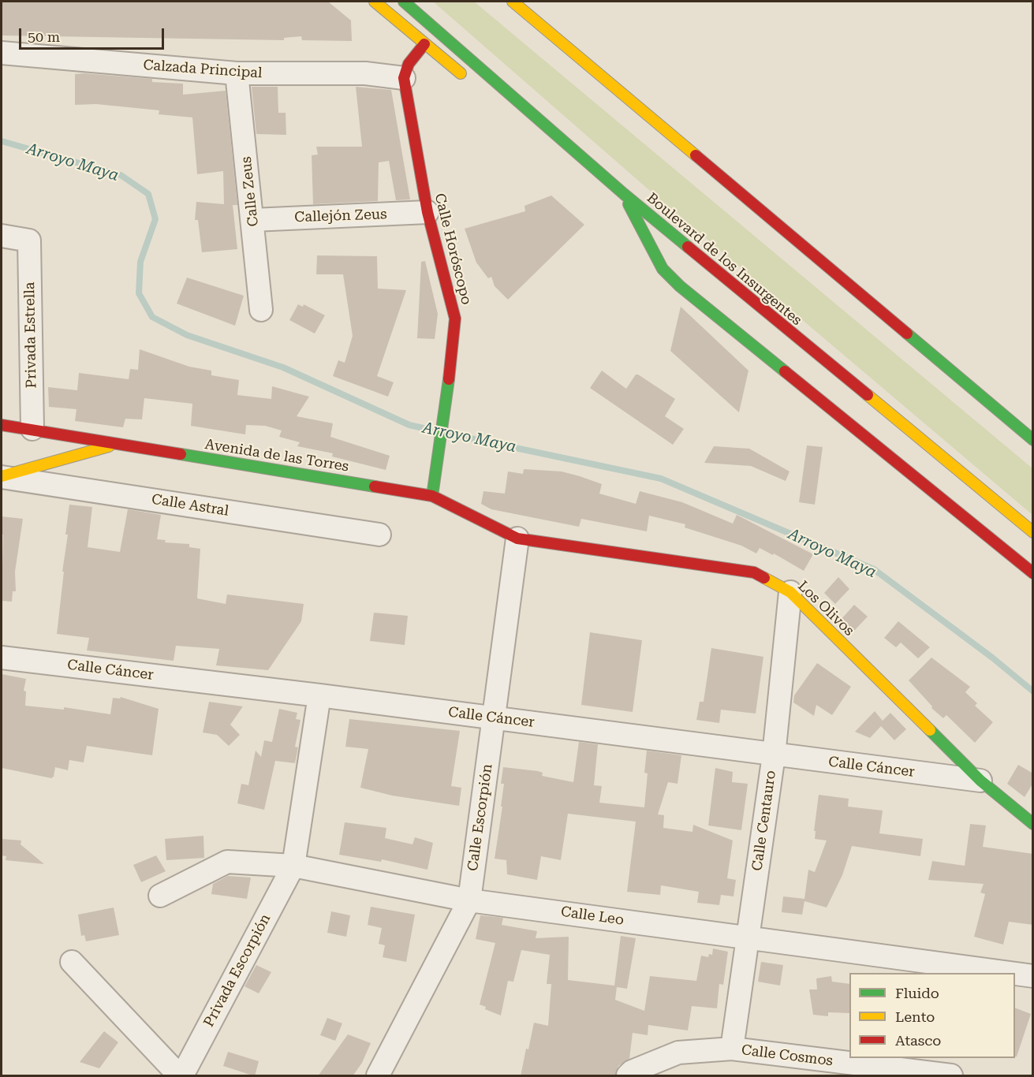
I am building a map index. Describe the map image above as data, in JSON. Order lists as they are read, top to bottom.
{
  "streets": {
    "main road": [
      "Calle Horóscopo",
      "Boulevard de los Insurgentes",
      "Avenida de las Torres",
      "Los Olivos"
    ],
    "street": [
      "Calzada Principal",
      "Calle Zeus",
      "Callejón Zeus",
      "Privada Estrella",
      "Calle Astral",
      "Calle Cáncer",
      "Calle Escorpión",
      "Calle Centauro",
      "Calle Leo",
      "Privada Escorpión",
      "Calle Cosmos"
    ]
  },
  "crossings": [
    ["Calzada Principal", "Calle Zeus"],
    ["Calzada Principal", "Calle Horóscopo"],
    ["Calle Zeus", "Callejón Zeus"],
    ["Callejón Zeus", "Calle Horóscopo"],
    ["Calle Horóscopo", "Avenida de las Torres"],
    ["Calle Horóscopo", "Los Olivos"],
    ["Privada Estrella", "Avenida de las Torres"],
    ["Avenida de las Torres", "Calle Astral"],
    ["Avenida de las Torres", "Los Olivos"],
    ["Los Olivos", "Calle Cáncer"],
    ["Los Olivos", "Calle Escorpión"],
    ["Los Olivos", "Calle Centauro"],
    ["Calle Cáncer", "Calle Escorpión"],
    ["Calle Cáncer", "Calle Centauro"],
    ["Calle Escorpión", "Calle Leo"],
    ["Calle Centauro", "Calle Leo"],
    ["Calle Centauro", "Calle Cosmos"],
    ["Calle Leo", "Privada Escorpión"]
  ],
  "water": ["Arroyo Maya"],
  "legend": ["Fluido", "Lento", "Atasco"],
  "scale_bar": "50 m"
}
